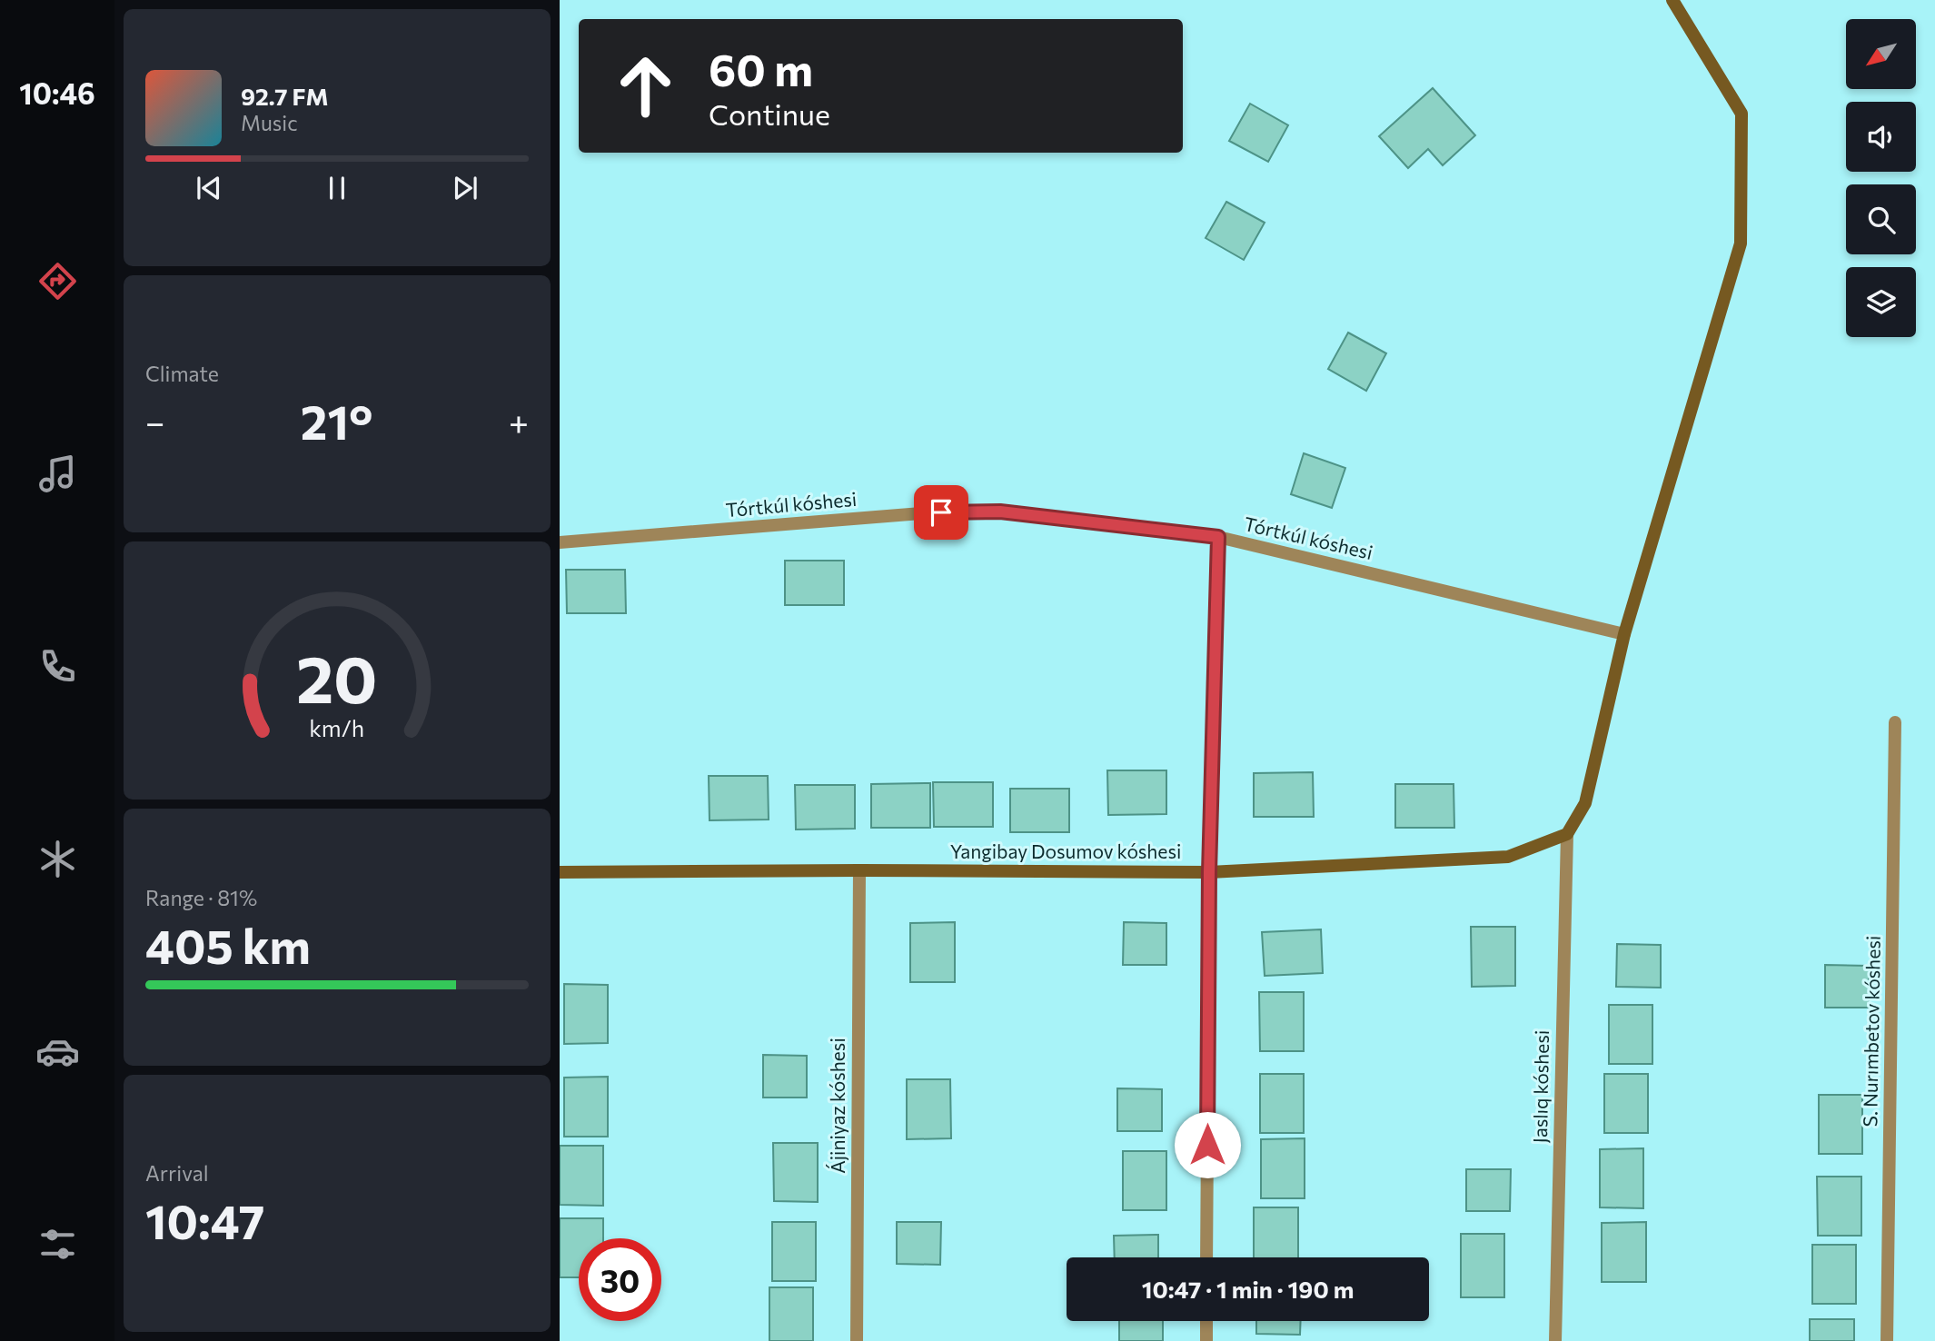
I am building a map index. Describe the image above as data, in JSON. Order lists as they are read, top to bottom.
{
  "streets": {
    "street": [
      "Tórtkúl kóshesi",
      "Yangibay Dosumov kóshesi",
      "S. Nurımbetov kóshesi",
      "Jaslıq kóshesi",
      "Ájiniyaz kóshesi"
    ]
  },
  "crossings": [
    ["Yangibay Dosumov kóshesi", "Jaslıq kóshesi"],
    ["Yangibay Dosumov kóshesi", "Ájiniyaz kóshesi"]
  ],
  "north": "bottom left",
  "page": {
    "tabs": "10:46",
    "turn": ["60 m", "Continue"],
    "song": ["92.7 FM", "Music"],
    "tile": [
      "Climate",
      ["Range · 81%", "405 km"],
      ["Arrival", "10:47"]
    ],
    "heat": ["−", "21°", "+"],
    "limit": "30",
    "trip": "10:47 · 1 min · 190 m",
    "gauge": ["20", "km/h"]
  }
}
